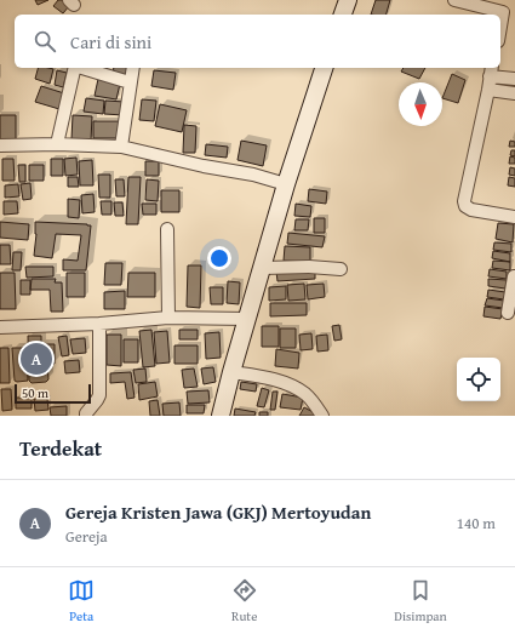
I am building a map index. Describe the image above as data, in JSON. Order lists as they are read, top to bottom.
{
  "scale_bar": "50 m",
  "north": "bottom",
  "page": {
    "search": "Cari di sini",
    "pins": "A",
    "scale": "50 m",
    "heading": "Terdekat",
    "list": [
      {
        "mark": "A",
        "name": "Gereja Kristen Jawa (GKJ) Mertoyudan",
        "note": "Gereja",
        "value": "140 m"
      }
    ],
    "nav": ["Peta", "Rute", "Disimpan"]
  }
}
